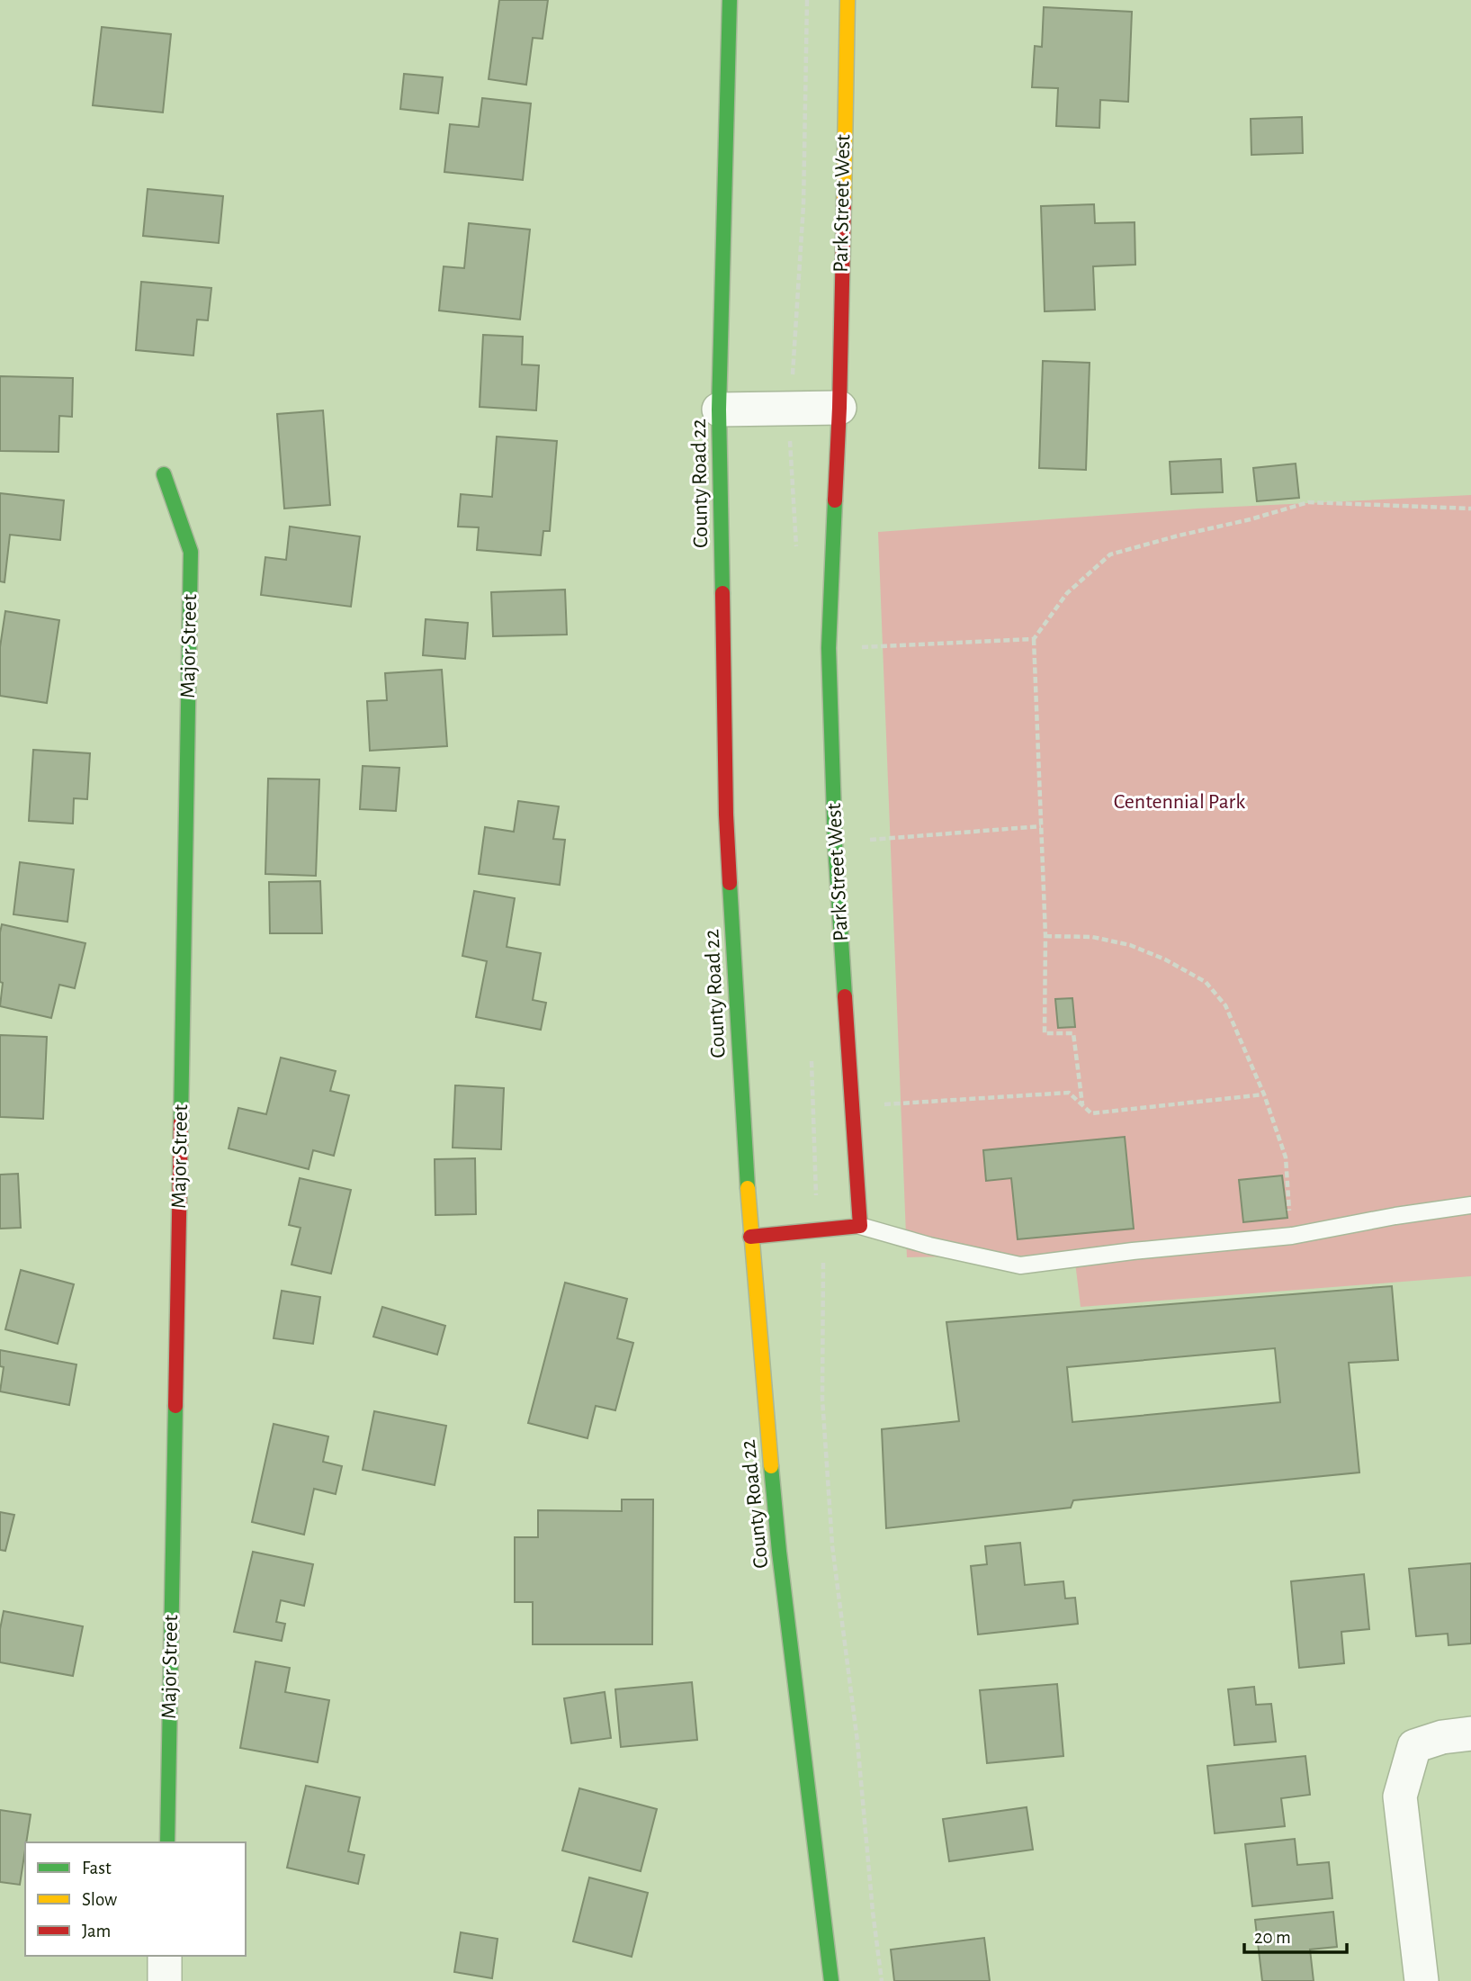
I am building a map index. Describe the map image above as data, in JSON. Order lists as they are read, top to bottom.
{
  "streets": {
    "street": ["Park Street West", "County Road 22", "Major Street"]
  },
  "parks": ["Centennial Park"],
  "legend": ["Fast", "Slow", "Jam"],
  "scale_bar": "20 m"
}
